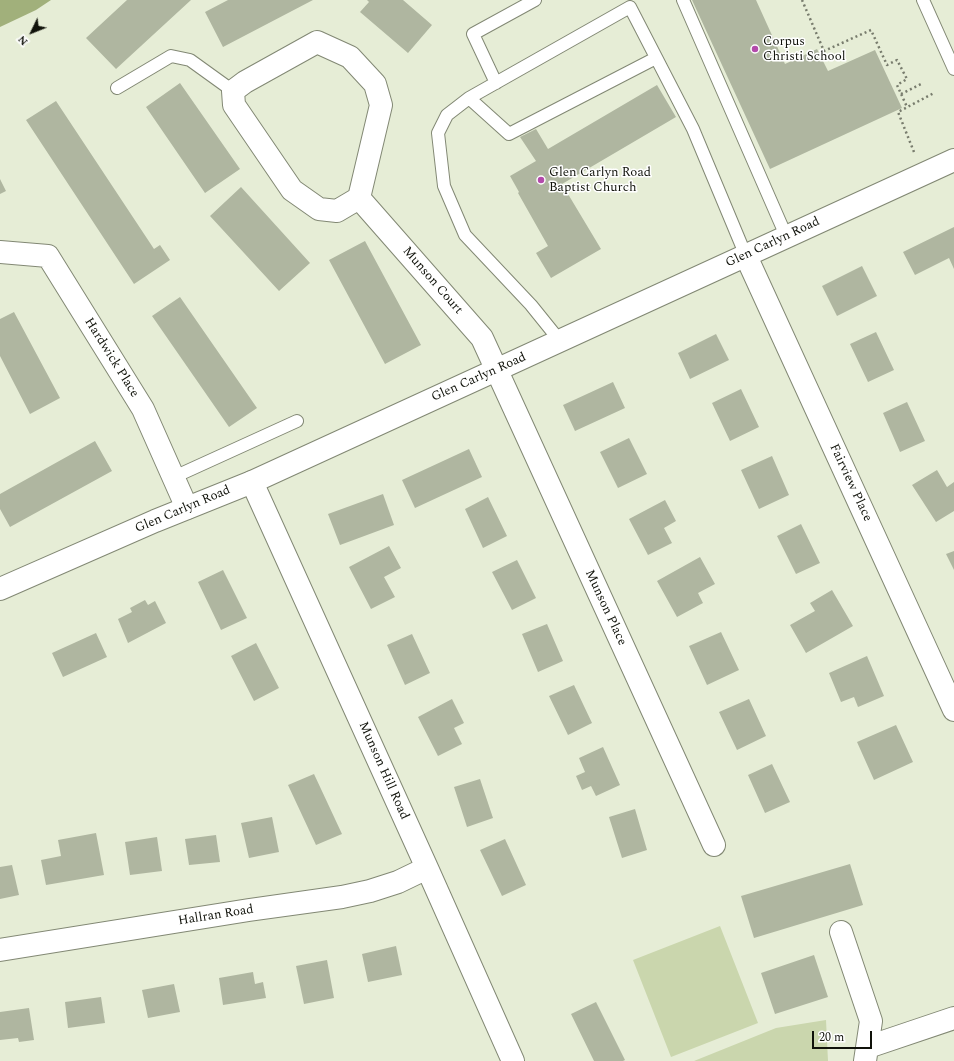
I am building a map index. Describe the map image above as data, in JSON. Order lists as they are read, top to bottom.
{
  "streets": {
    "street": [
      "Glen Carlyn Road",
      "Munson Court",
      "Hardwick Place",
      "Fairview Place",
      "Munson Place",
      "Munson Hill Road",
      "Hallran Road"
    ]
  },
  "crossings": [
    ["Glen Carlyn Road", "Munson Court"],
    ["Glen Carlyn Road", "Hardwick Place"],
    ["Glen Carlyn Road", "Fairview Place"],
    ["Glen Carlyn Road", "Munson Place"],
    ["Glen Carlyn Road", "Munson Hill Road"],
    ["Munson Court", "Munson Place"],
    ["Munson Hill Road", "Hallran Road"]
  ],
  "places": ["Corpus Christi School", "Glen Carlyn Road Baptist Church"],
  "scale_bar": "20 m",
  "north": "bottom left"
}
